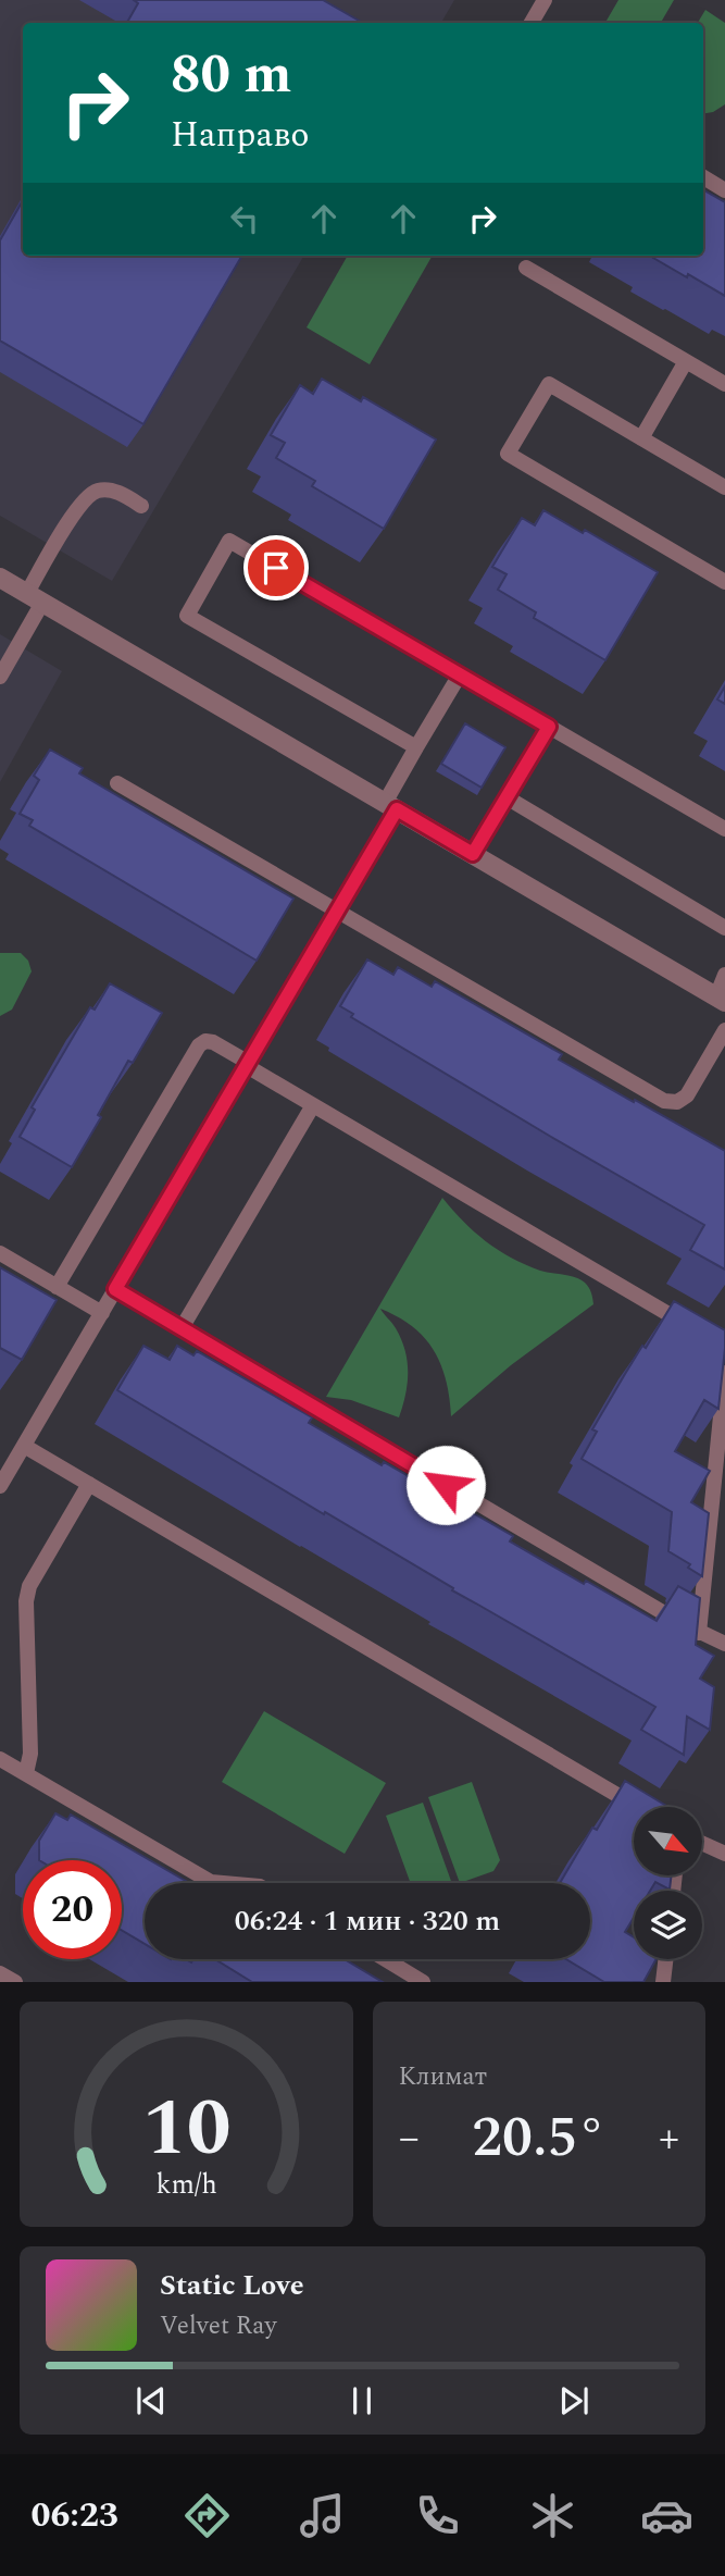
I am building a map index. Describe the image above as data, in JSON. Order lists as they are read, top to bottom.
{
  "north": "bottom right",
  "page": {
    "turn": ["80 m", "Направо"],
    "limit": "20",
    "trip": "06:24 · 1 мин · 320 m",
    "tile": "Климат",
    "heat": ["−", "20.5°", "+"],
    "song": ["Static Love", "Velvet Ray"],
    "tabs": "06:23",
    "gauge": ["10", "km/h"]
  }
}
